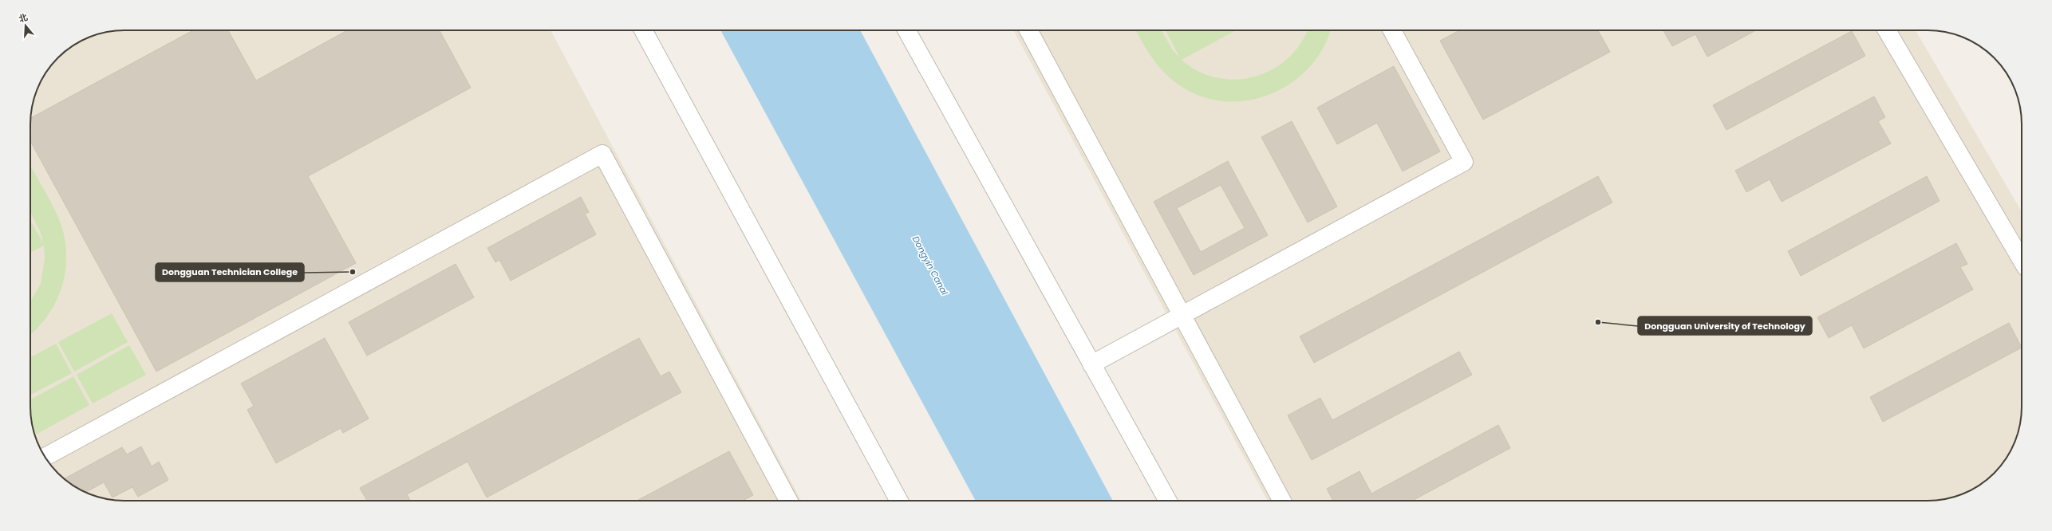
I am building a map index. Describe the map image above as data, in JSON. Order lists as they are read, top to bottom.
{
  "water": ["Dongyin Canal"],
  "places": ["Dongguan Technician College", "Dongguan University of Technology"],
  "north": "top"
}
